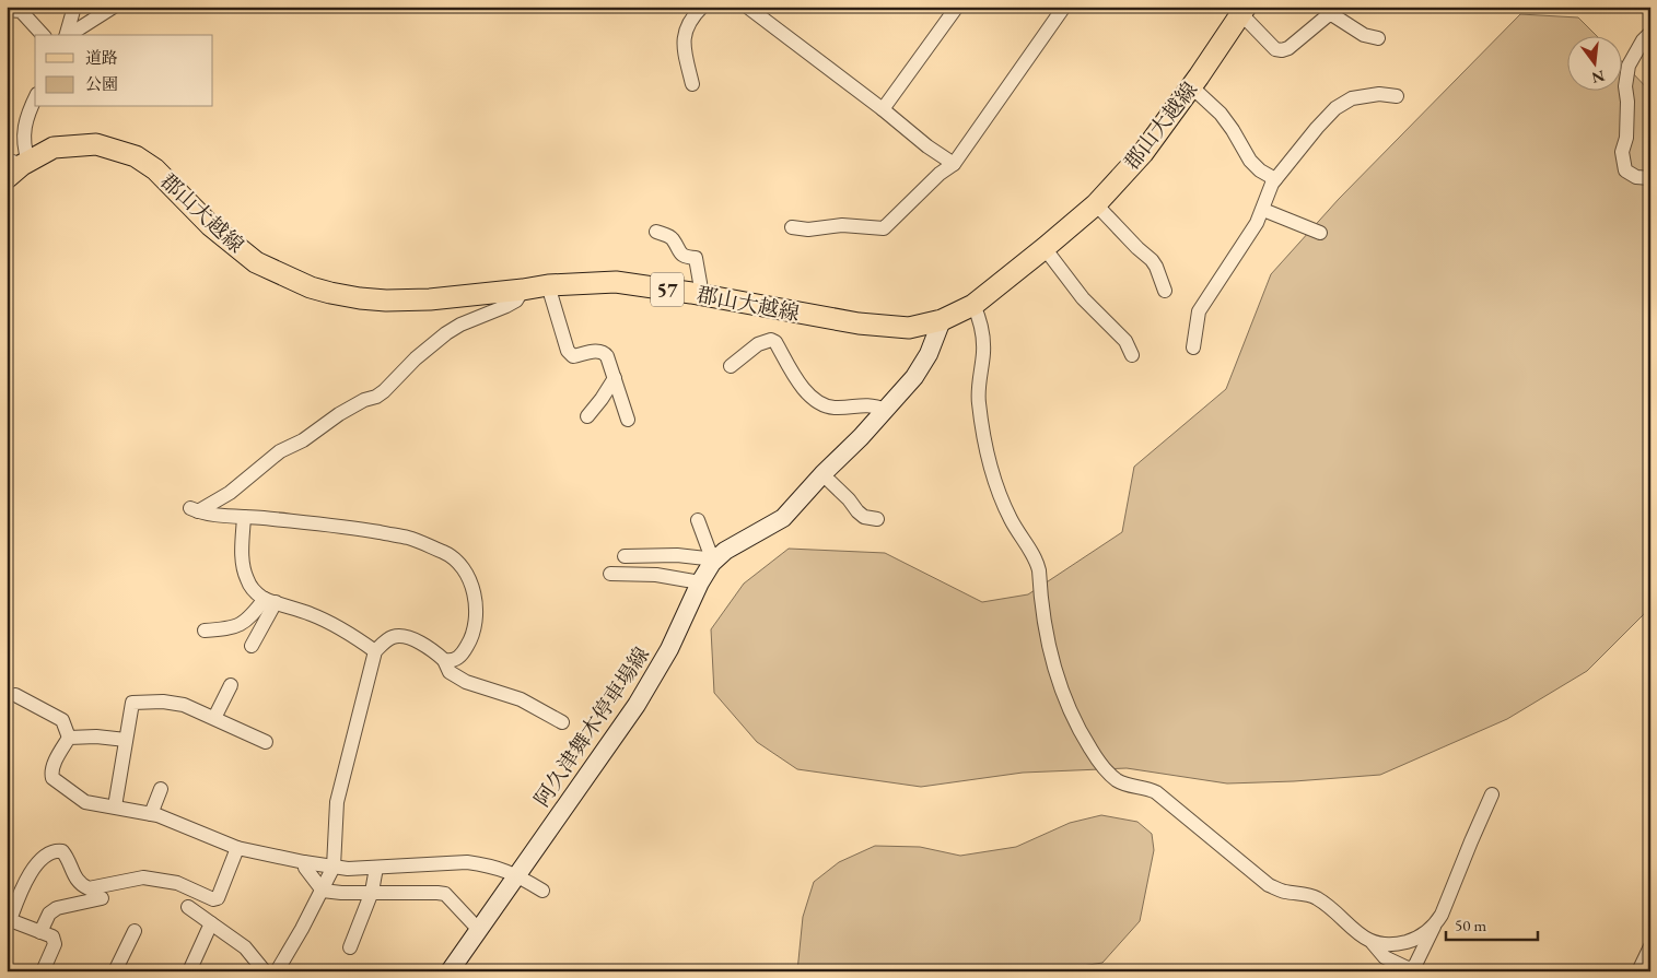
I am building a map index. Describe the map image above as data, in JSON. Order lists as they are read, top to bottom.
{
  "streets": {
    "main road": ["郡山大越線", "57", "阿久津舞木停車場線"]
  },
  "crossings": [
    ["郡山大越線", "阿久津舞木停車場線"]
  ],
  "legend": ["道路", "公園"],
  "scale_bar": "50 m",
  "north": "bottom"
}
